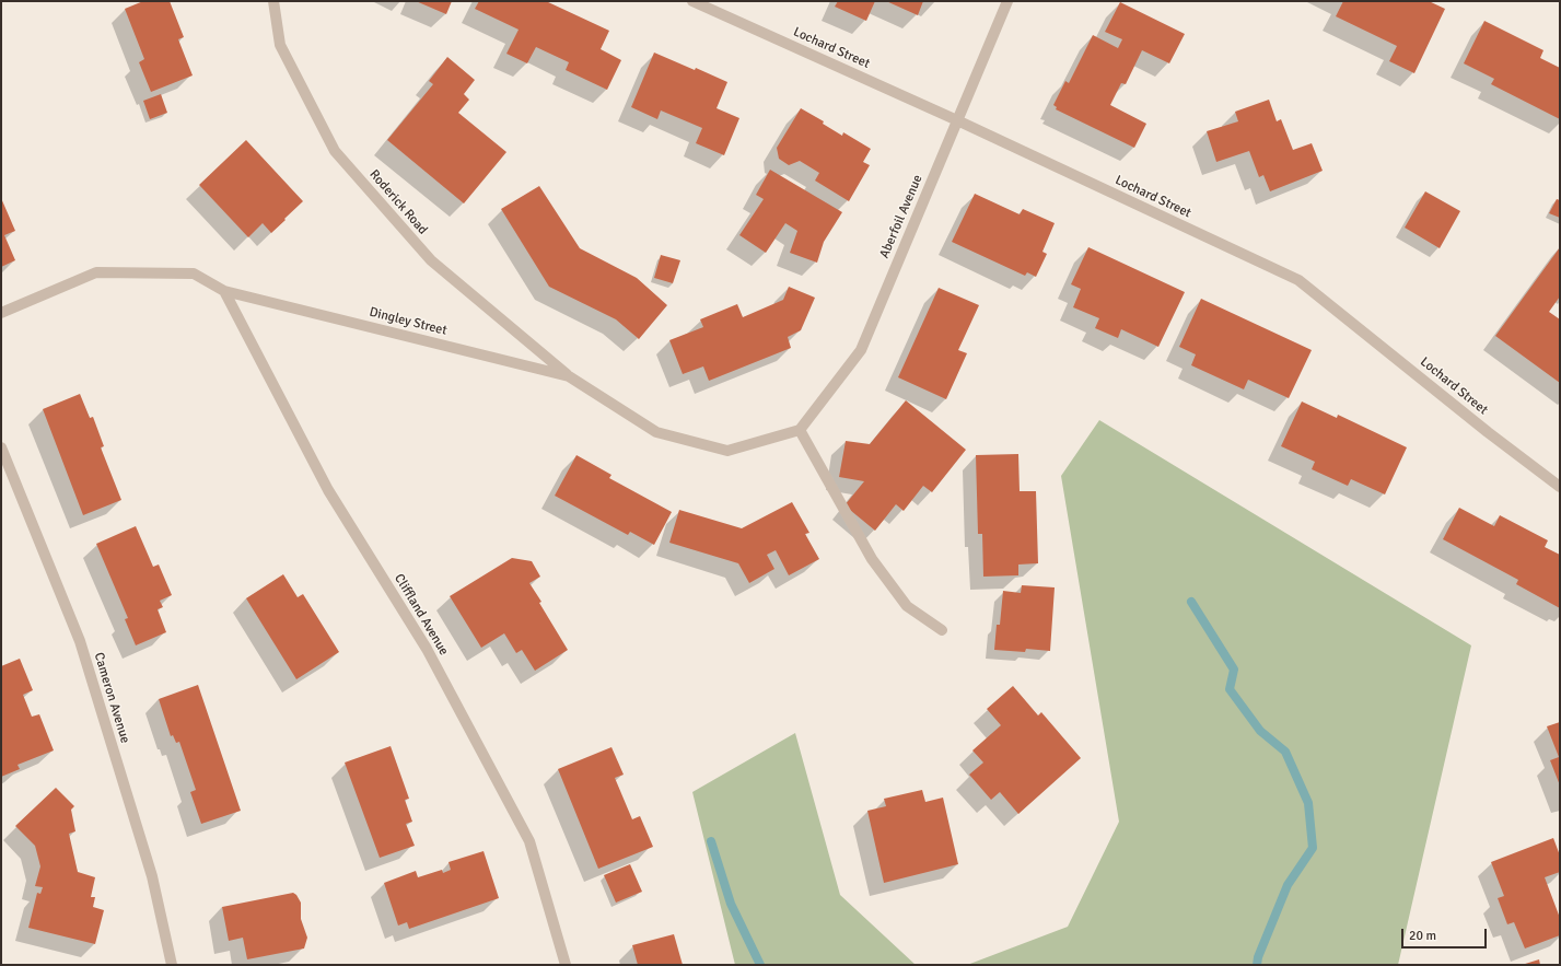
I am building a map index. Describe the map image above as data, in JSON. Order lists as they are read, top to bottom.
{
  "streets": {
    "street": [
      "Lochard Street",
      "Roderick Road",
      "Aberfoil Avenue",
      "Dingley Street",
      "Cliffland Avenue",
      "Cameron Avenue"
    ]
  },
  "crossings": [
    ["Lochard Street", "Aberfoil Avenue"],
    ["Roderick Road", "Dingley Street"],
    ["Aberfoil Avenue", "Dingley Street"],
    ["Dingley Street", "Cliffland Avenue"]
  ],
  "scale_bar": "20 m"
}
